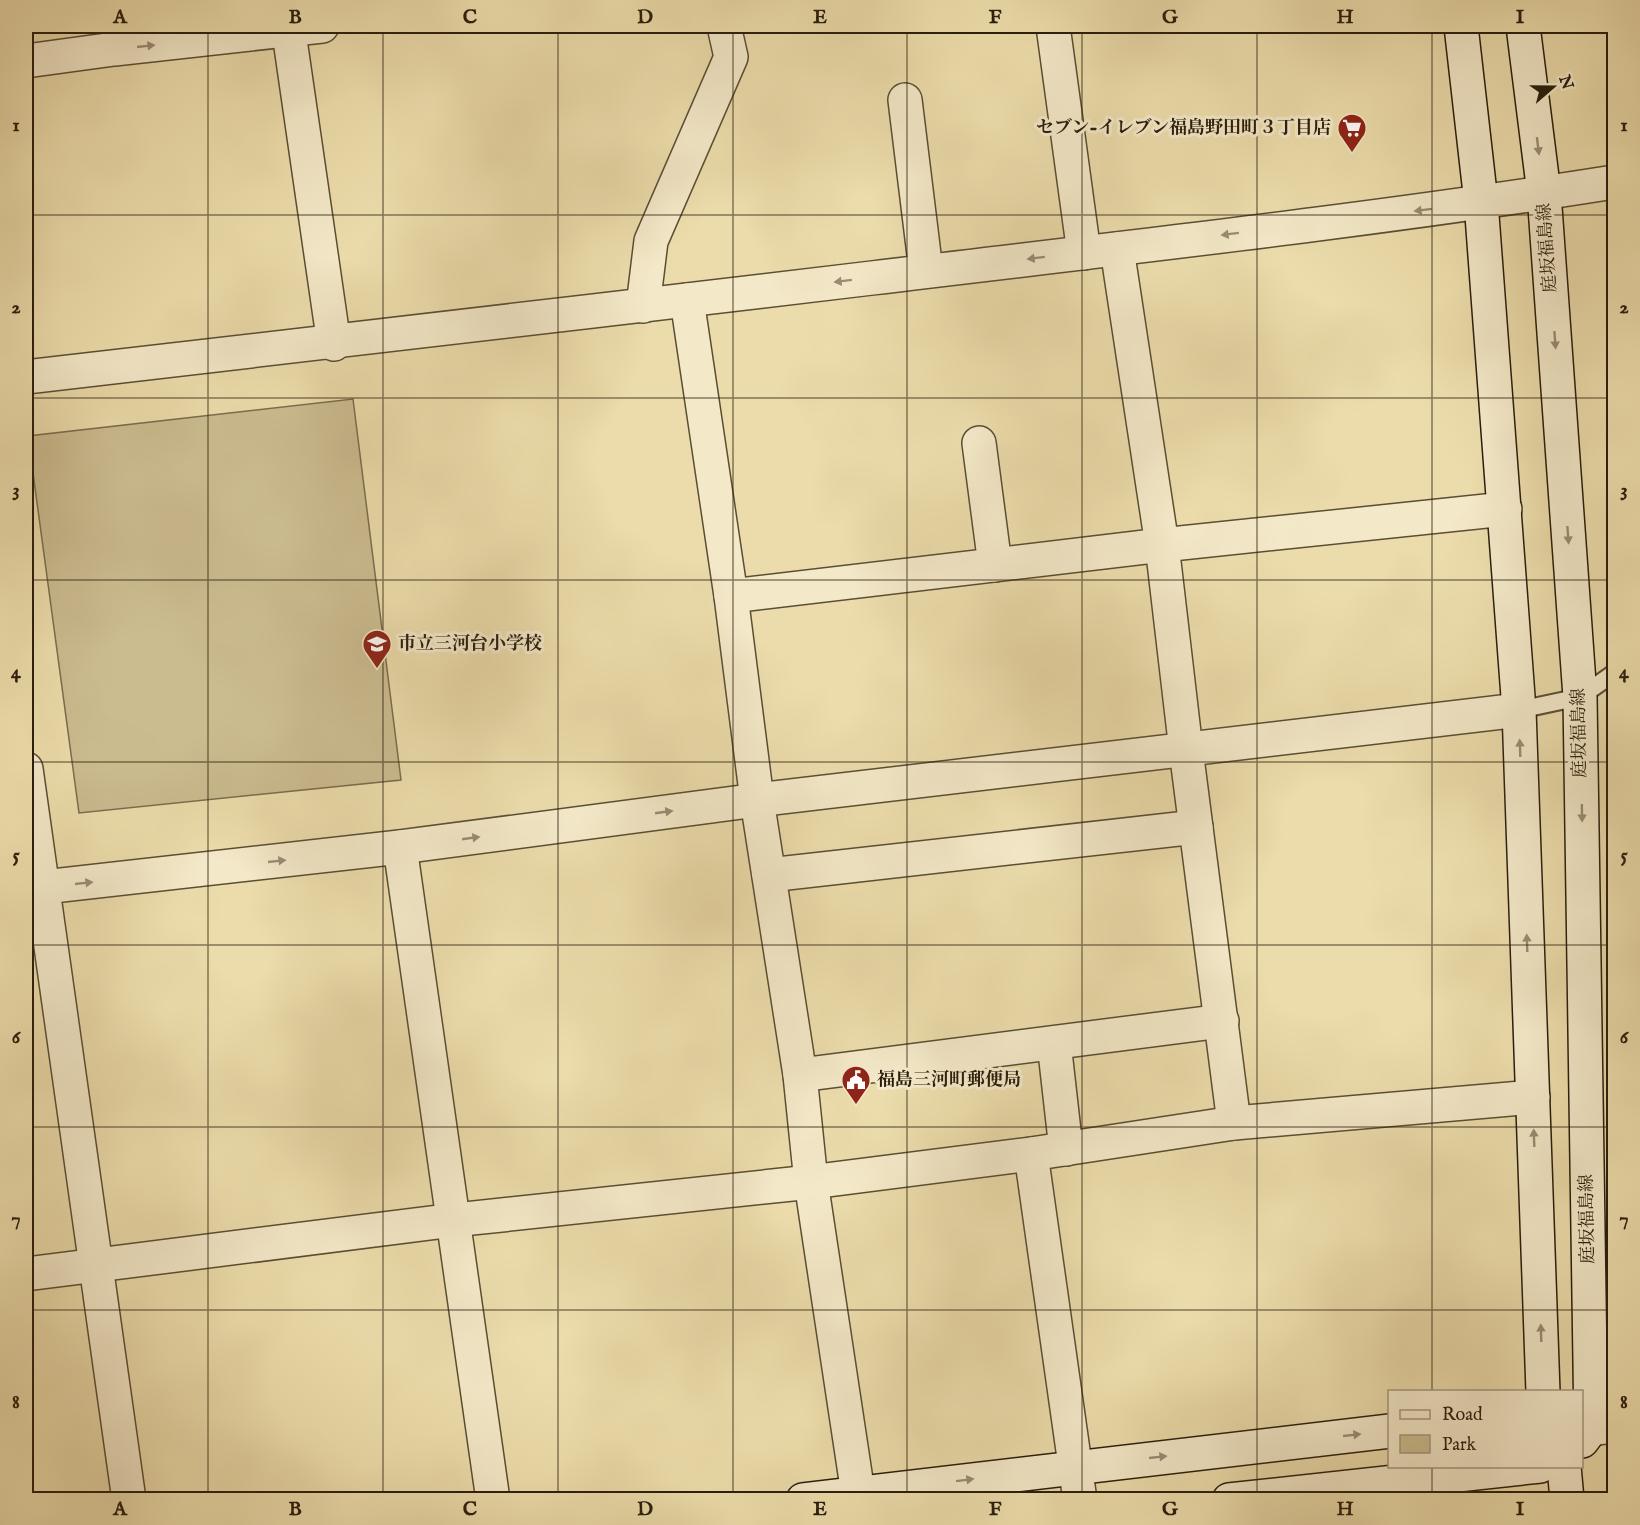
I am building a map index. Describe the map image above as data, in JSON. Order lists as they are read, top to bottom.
{
  "streets": {
    "street": ["庭坂福島線"]
  },
  "places": {
    "supermarket": ["セブン-イレブン福島野田町３丁目店"],
    "school or university": ["市立三河台小学校"],
    "public building": ["福島三河町郵便局"]
  },
  "legend": ["Road", "Park"],
  "north": "right",
  "grid": {
    "columns": [
      "A",
      "B",
      "C",
      "D",
      "E",
      "F",
      "G",
      "H",
      "I"
    ],
    "rows": [
      "1",
      "2",
      "3",
      "4",
      "5",
      "6",
      "7",
      "8"
    ]
  }
}
